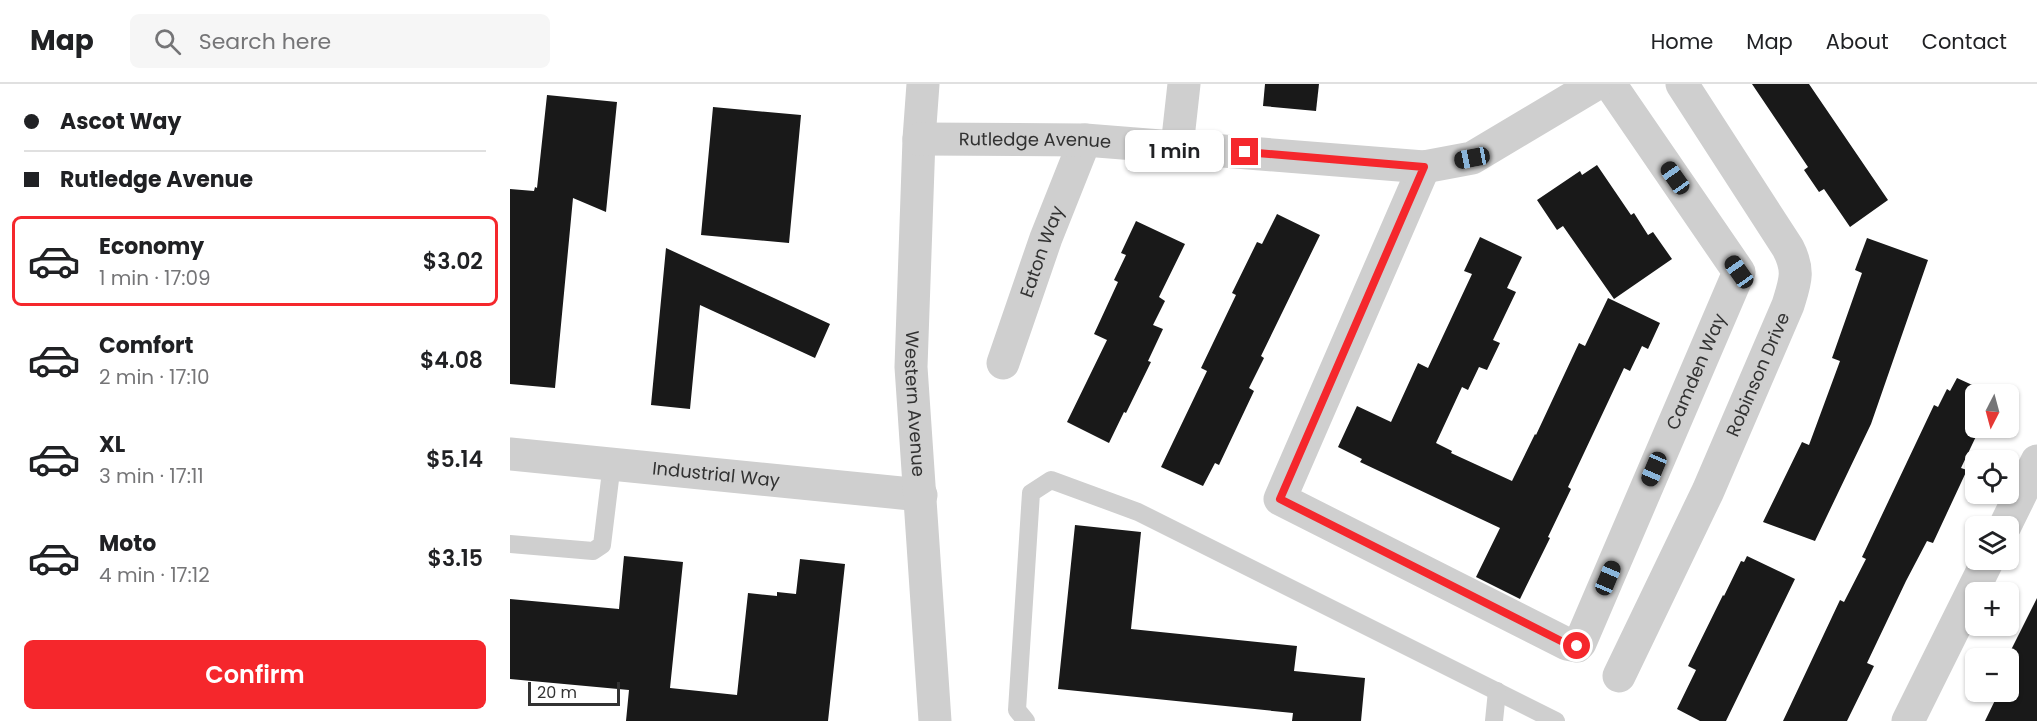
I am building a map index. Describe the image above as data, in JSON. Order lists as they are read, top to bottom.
{
  "streets": {
    "street": [
      "Rutledge Avenue",
      "Eaton Way",
      "Camden Way",
      "Robinson Drive",
      "Western Avenue",
      "Industrial Way"
    ]
  },
  "crossings": [
    ["Rutledge Avenue", "Eaton Way"],
    ["Rutledge Avenue", "Camden Way"],
    ["Rutledge Avenue", "Western Avenue"],
    ["Western Avenue", "Industrial Way"]
  ],
  "scale_bar": "20 m",
  "north": "bottom",
  "page": {
    "header": "Map",
    "search": "Search here",
    "nav": [
      "Home",
      "Map",
      "About",
      "Contact"
    ],
    "banner": ["Ascot Way", "Rutledge Avenue"],
    "bubble": "1 min",
    "list": [
      {
        "name": "Economy",
        "note": "1 min · 17:09",
        "value": "$3.02"
      },
      {
        "name": "Comfort",
        "note": "2 min · 17:10",
        "value": "$4.08"
      },
      {
        "name": "XL",
        "note": "3 min · 17:11",
        "value": "$5.14"
      },
      {
        "name": "Moto",
        "note": "4 min · 17:12",
        "value": "$3.15"
      }
    ],
    "map_buttons": ["+", "−"],
    "buttons": "Confirm",
    "scale": "20 m"
  }
}
